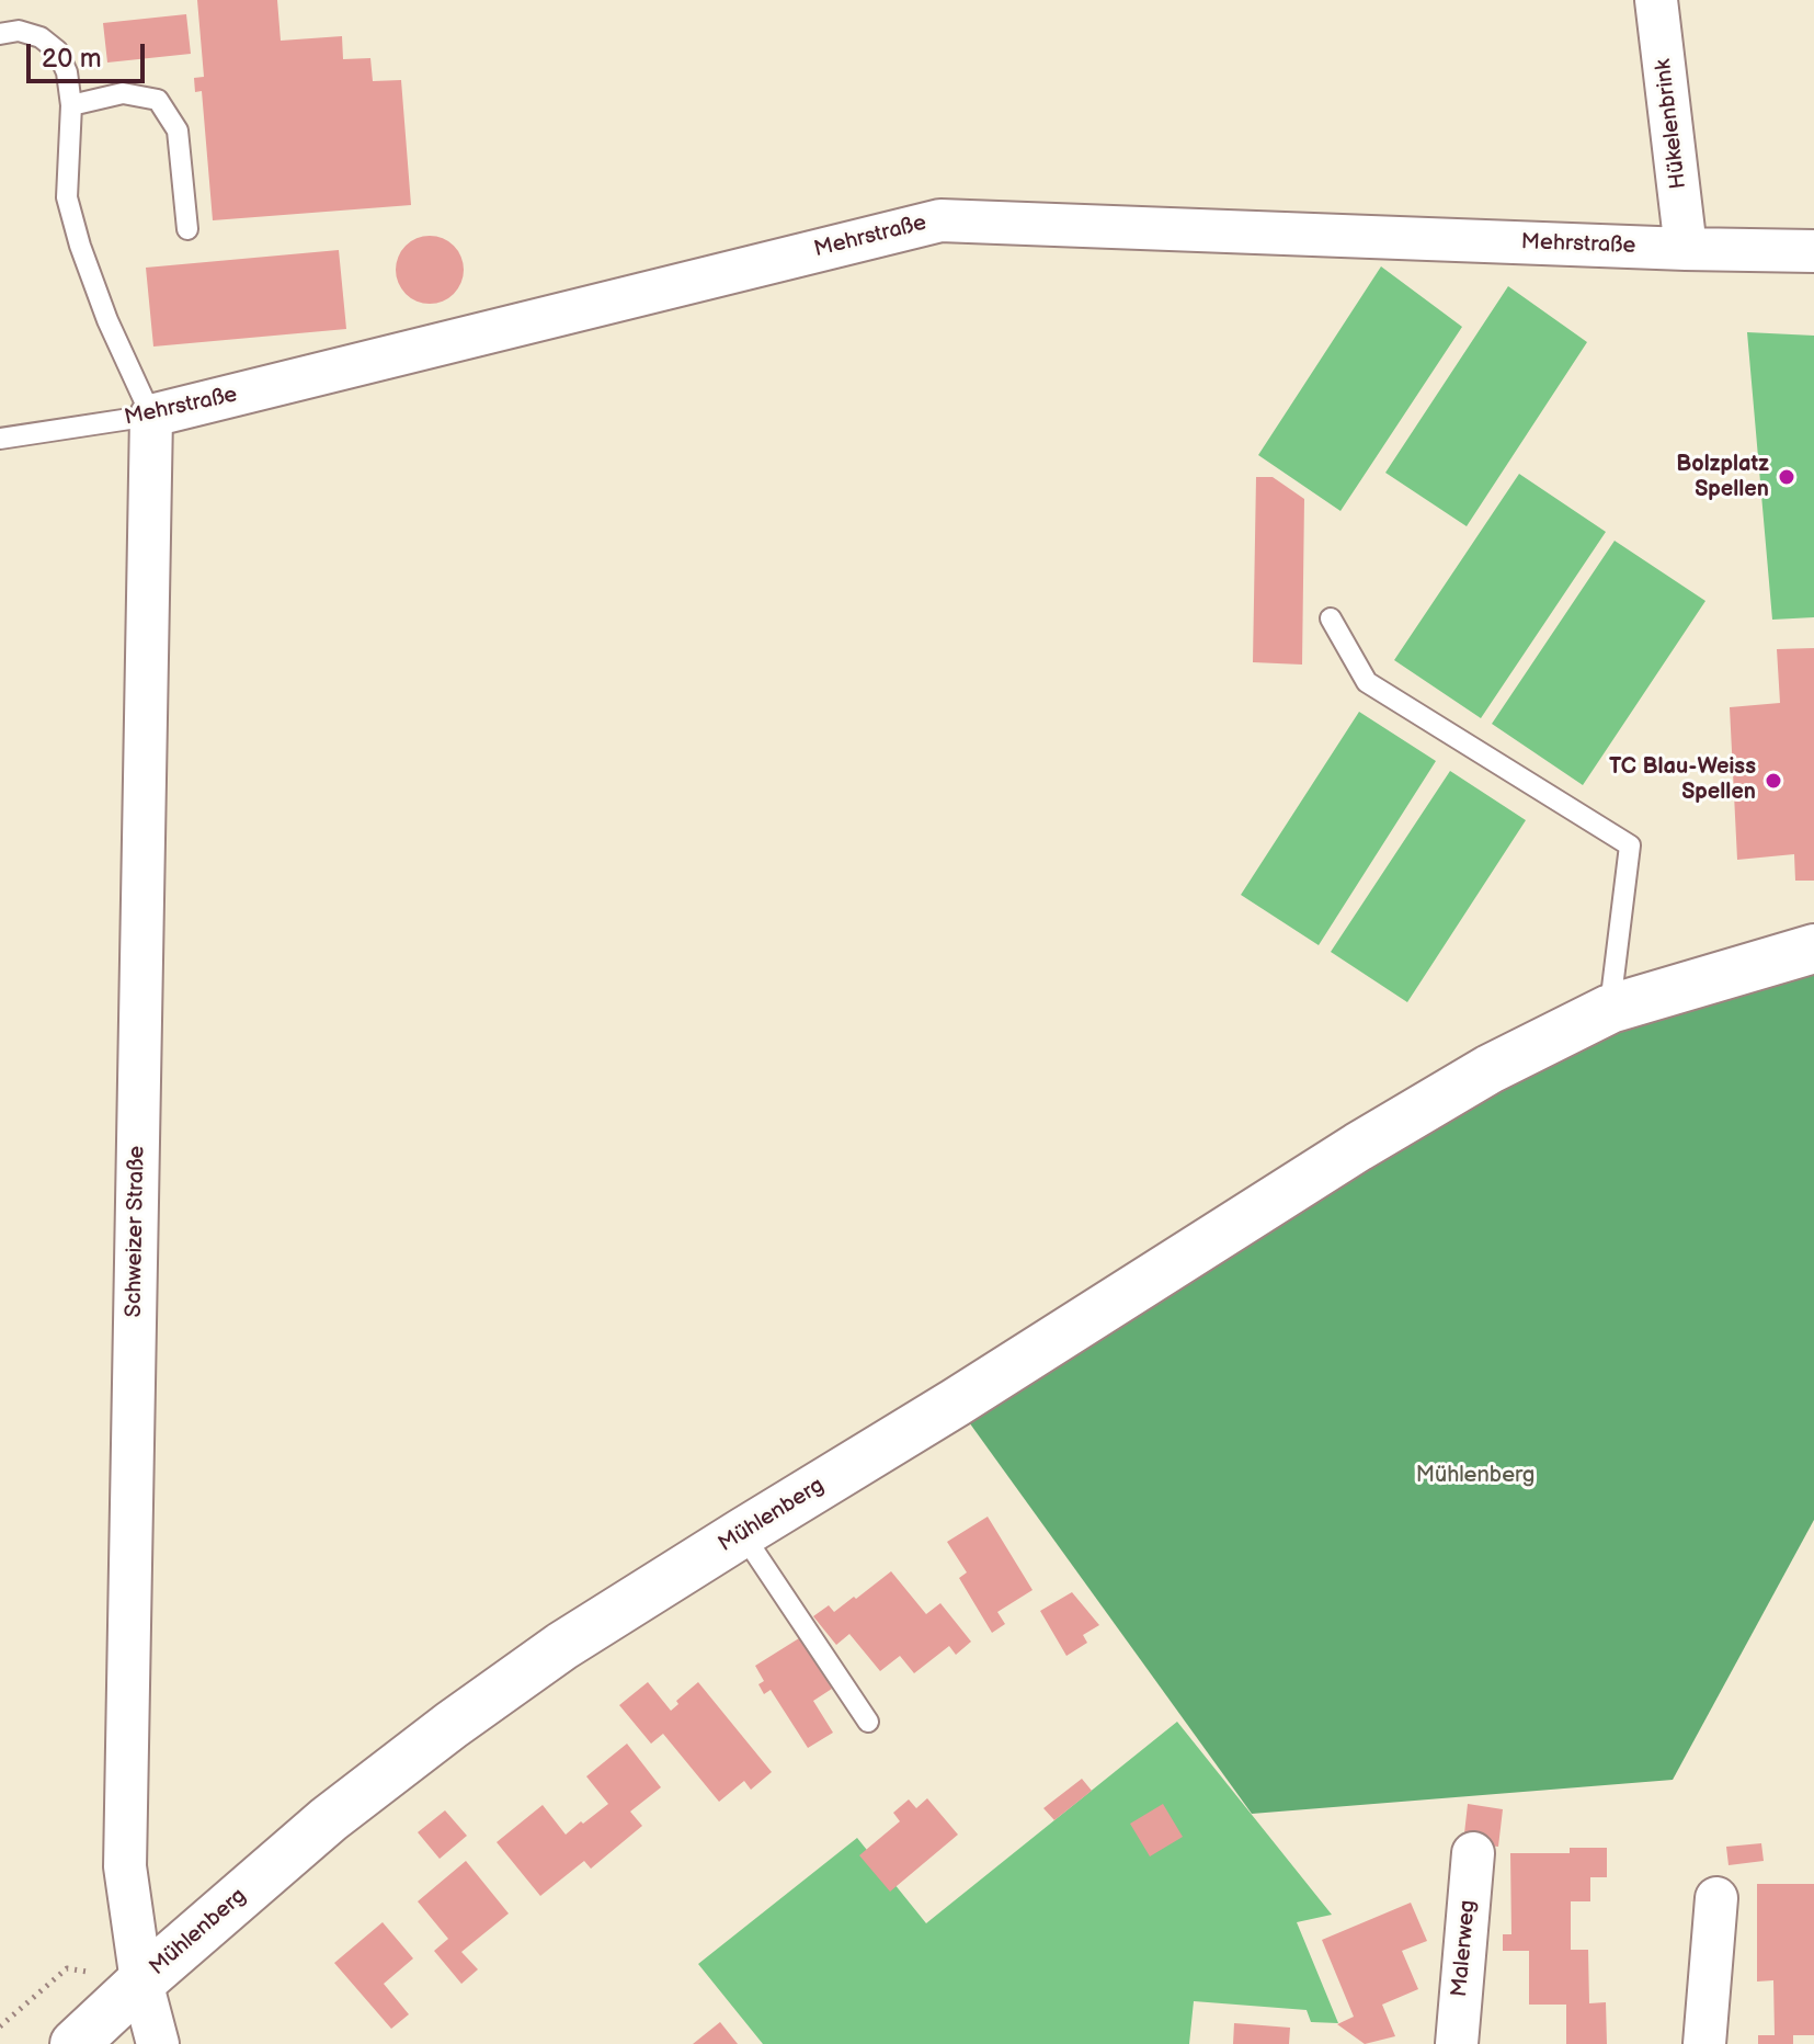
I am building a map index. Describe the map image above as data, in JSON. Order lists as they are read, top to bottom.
{
  "streets": {
    "street": [
      "Hükelenbrink",
      "Mehrstraße",
      "Schweizer Straße",
      "Mühlenberg",
      "Malerweg"
    ]
  },
  "crossings": [
    ["Hükelenbrink", "Mehrstraße"],
    ["Mehrstraße", "Schweizer Straße"],
    ["Schweizer Straße", "Mühlenberg"]
  ],
  "parks": ["Mühlenberg"],
  "places": ["Bolzplatz Spellen", "TC Blau-Weiss Spellen"],
  "scale_bar": "20 m"
}
